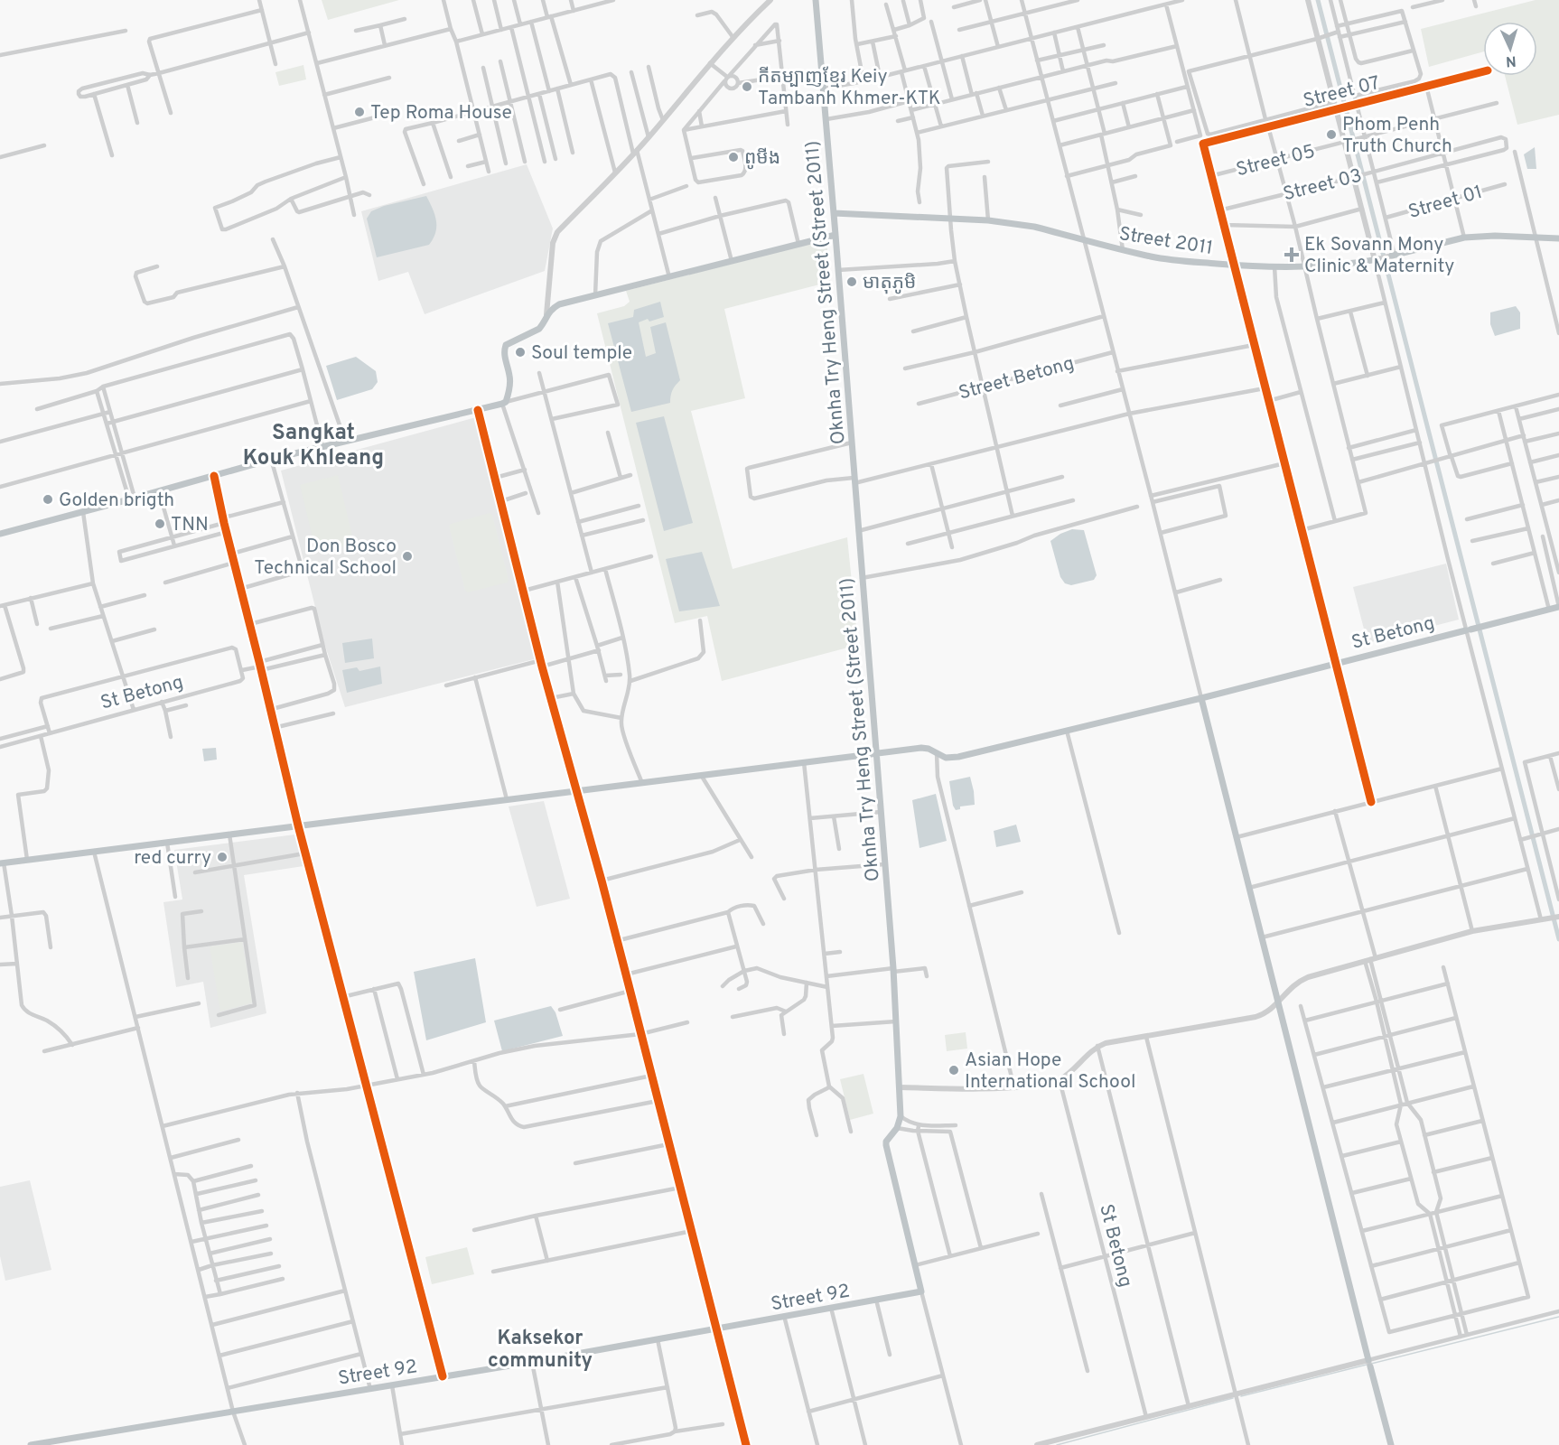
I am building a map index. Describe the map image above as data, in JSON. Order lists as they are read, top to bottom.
{
  "streets": {
    "main road": [
      "Street 2011",
      "Oknha Try Heng Street (Street 2011)",
      "St Betong",
      "Street 92"
    ],
    "street": [
      "Street 07",
      "Street 05",
      "Street 03",
      "Street 01",
      "Street Betong"
    ]
  },
  "crossings": [
    ["Street 07", "Street 05"],
    ["Street 2011", "Oknha Try Heng Street (Street 2011)"],
    ["Oknha Try Heng Street (Street 2011)", "St Betong"],
    ["Oknha Try Heng Street (Street 2011)", "Street 92"]
  ],
  "districts": ["Sangkat Kouk Khleang", "Kaksekor community"],
  "places": {
    "other": [
      "កីតម្បាញខ្មែរ Keiy Tambanh Khmer-KTK",
      "Tep Roma House",
      "Phom Penh Truth Church",
      "ពូមីង",
      "មាតុភូមិ",
      "Soul temple",
      "Golden brigth",
      "TNN",
      "Don Bosco Technical School",
      "red curry",
      "Asian Hope International School"
    ],
    "health": ["Ek Sovann Mony Clinic & Maternity"]
  },
  "north": "bottom"
}
